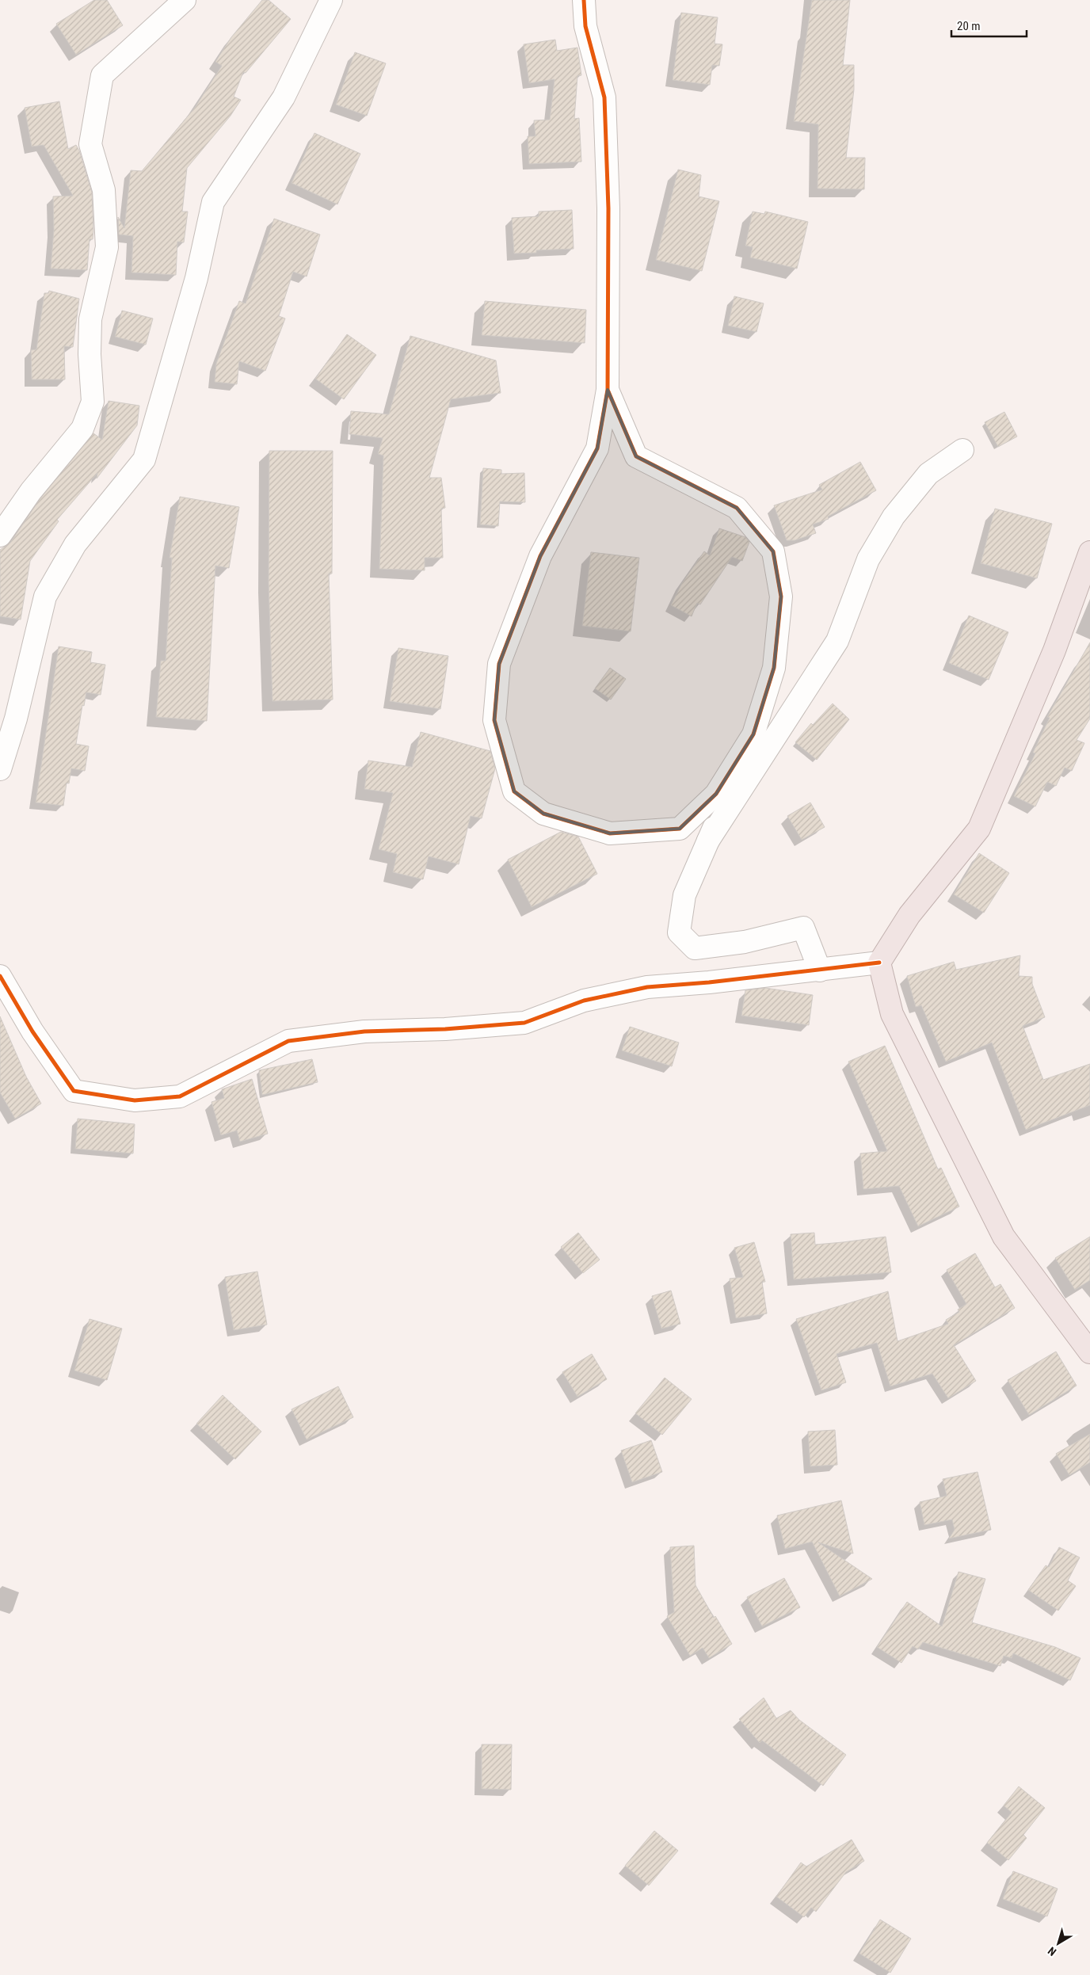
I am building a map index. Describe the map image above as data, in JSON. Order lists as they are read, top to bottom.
{
  "scale_bar": "20 m",
  "north": "bottom left"
}
